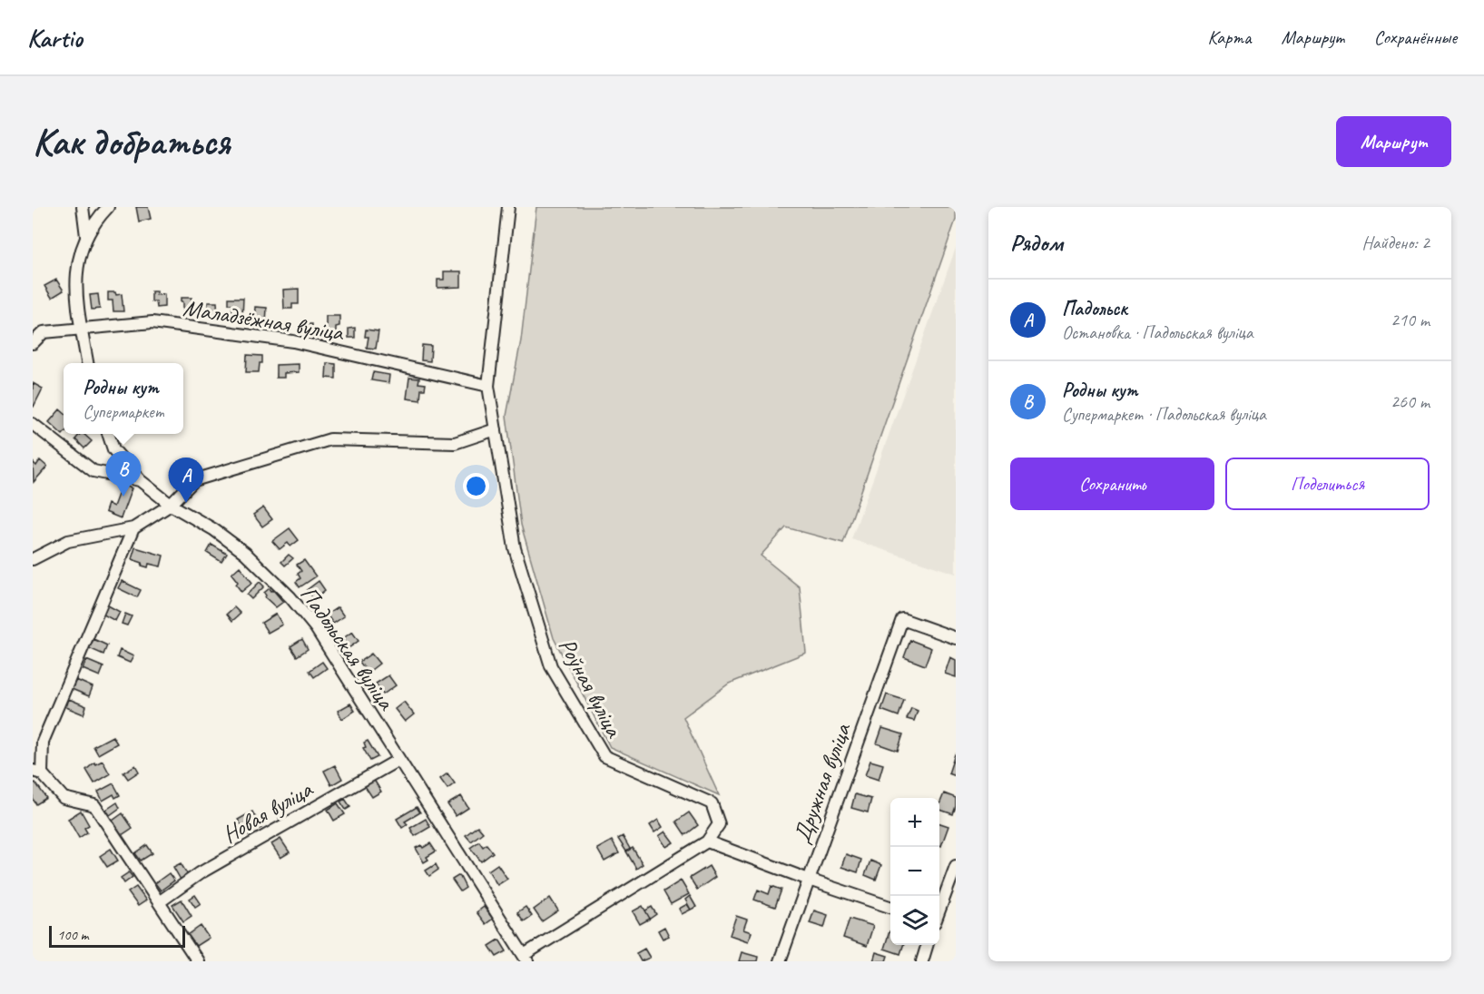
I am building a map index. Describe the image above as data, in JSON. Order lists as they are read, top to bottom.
{
  "streets": {
    "street": [
      "Маладзёжная вуліца",
      "Падольская вуліца",
      "Роўная вуліца",
      "Дружная вуліца",
      "Новая вуліца"
    ]
  },
  "crossings": [
    ["Падольская вуліца", "Новая вуліца"]
  ],
  "scale_bar": "100 m",
  "page": {
    "header": "Kartio",
    "nav": ["Карта", "Маршрут", "Сохранённые"],
    "buttons": [
      "Маршрут",
      ["Сохранить", "Поделиться"]
    ],
    "title": "Как добраться",
    "heading": ["Рядом", "Найдено: 2"],
    "list": [
      {
        "mark": "A",
        "name": "Падольск",
        "note": "Остановка · Падольская вуліца",
        "value": "210 m"
      },
      {
        "mark": "B",
        "name": "Родны кут",
        "note": "Супермаркет · Падольская вуліца",
        "value": "260 m"
      }
    ],
    "popup": ["Родны кут", "Супермаркет"],
    "pins": ["B", "A"],
    "map_buttons": ["+", "−"],
    "scale": "100 m"
  }
}
